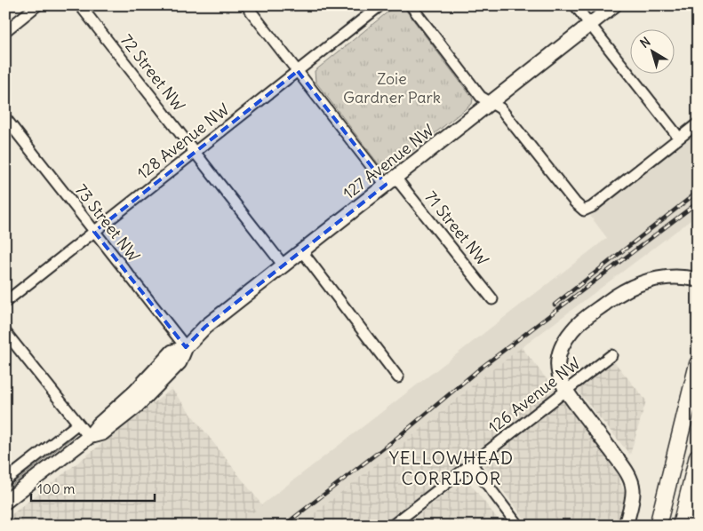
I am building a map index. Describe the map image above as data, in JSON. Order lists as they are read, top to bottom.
{
  "streets": {
    "street": [
      "72 Street NW",
      "128 Avenue NW",
      "127 Avenue NW",
      "73 Street NW",
      "71 Street NW",
      "126 Avenue NW"
    ]
  },
  "crossings": [
    ["72 Street NW", "128 Avenue NW"],
    ["72 Street NW", "127 Avenue NW"],
    ["128 Avenue NW", "73 Street NW"],
    ["128 Avenue NW", "71 Street NW"],
    ["127 Avenue NW", "73 Street NW"],
    ["127 Avenue NW", "71 Street NW"]
  ],
  "districts": ["YELLOWHEAD CORRIDOR"],
  "parks": ["Zoie Gardner Park"],
  "scale_bar": "100 m",
  "north": "top left"
}
